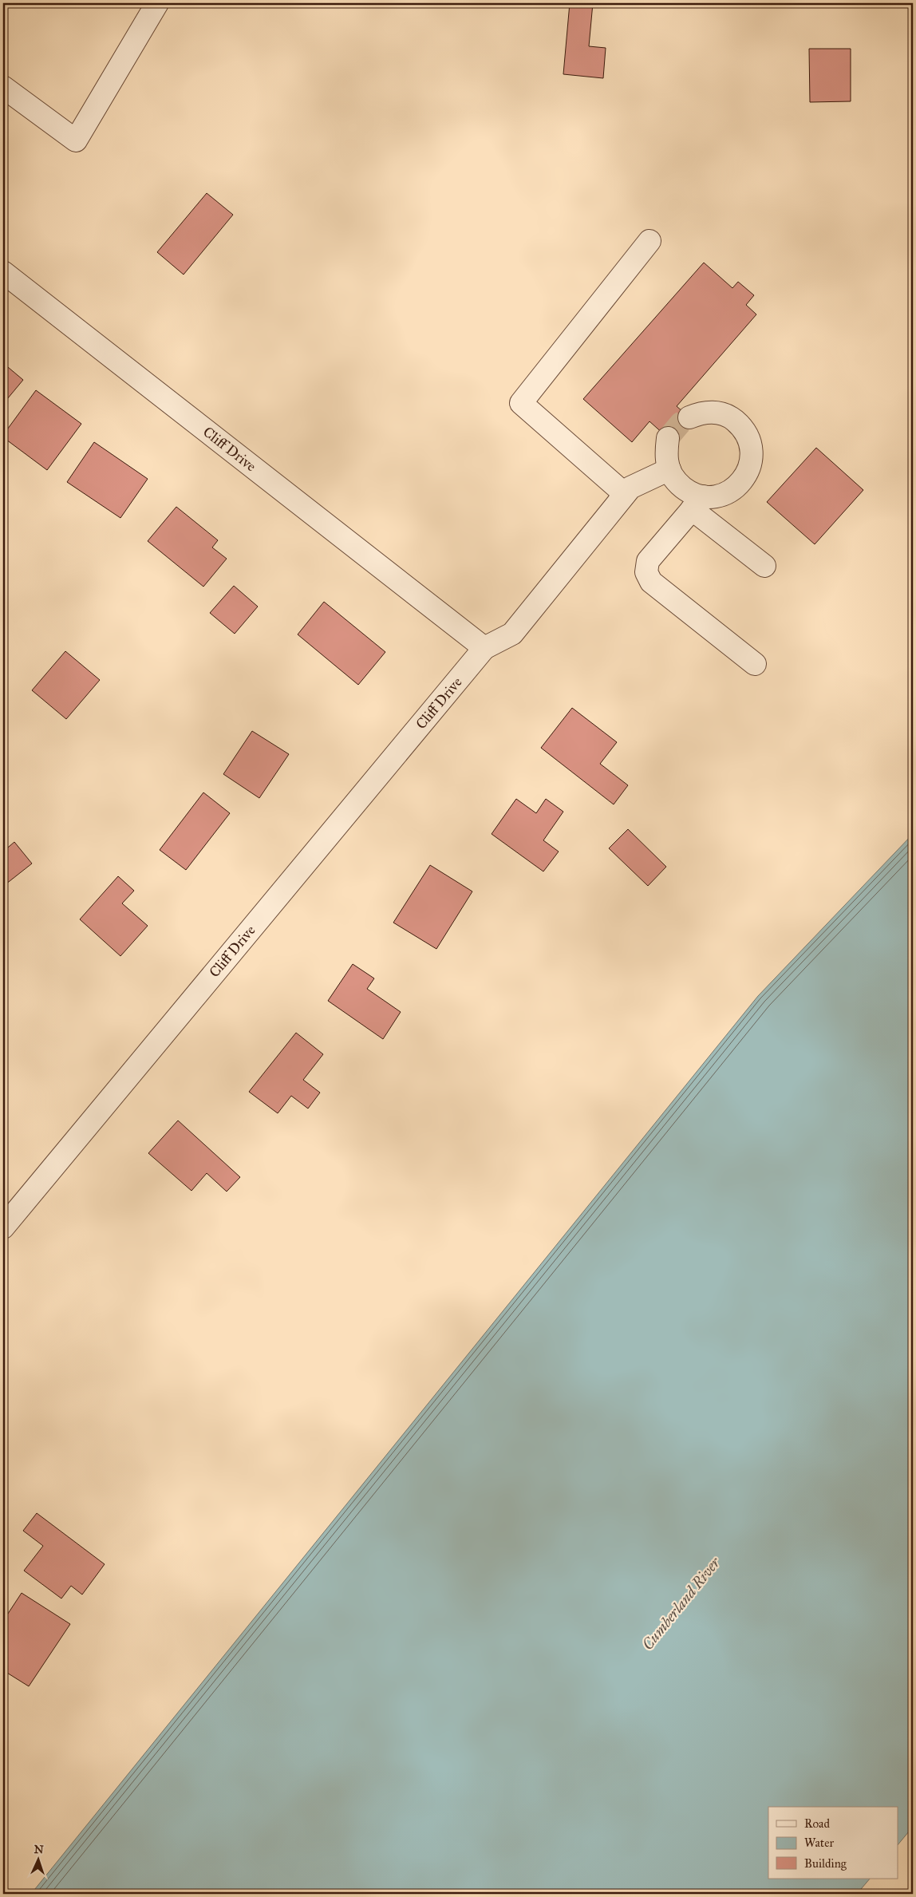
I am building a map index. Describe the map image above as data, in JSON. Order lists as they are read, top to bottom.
{
  "streets": {
    "street": ["Cliff Drive"]
  },
  "water": ["Cumberland River"],
  "legend": ["Road", "Water", "Building"],
  "north": "top"
}
